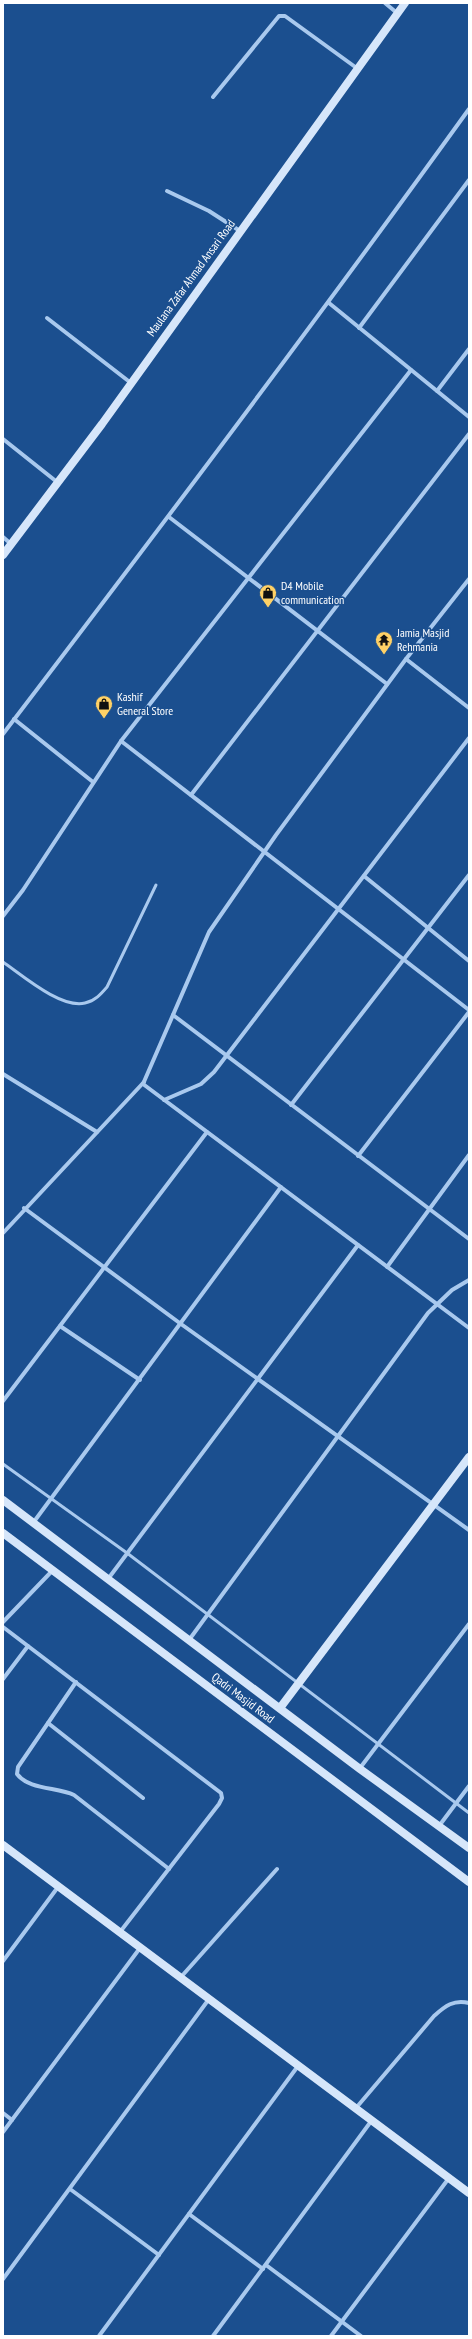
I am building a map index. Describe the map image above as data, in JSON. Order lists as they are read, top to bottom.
{
  "streets": {
    "street": ["Maulana Zafar Ahmad Ansari Road", "Qadri Masjid Road"]
  },
  "places": {
    "shop": ["D4 Mobile communication", "Kashif General Store"],
    "temple": ["Jamia Masjid Rehmania"]
  }
}
